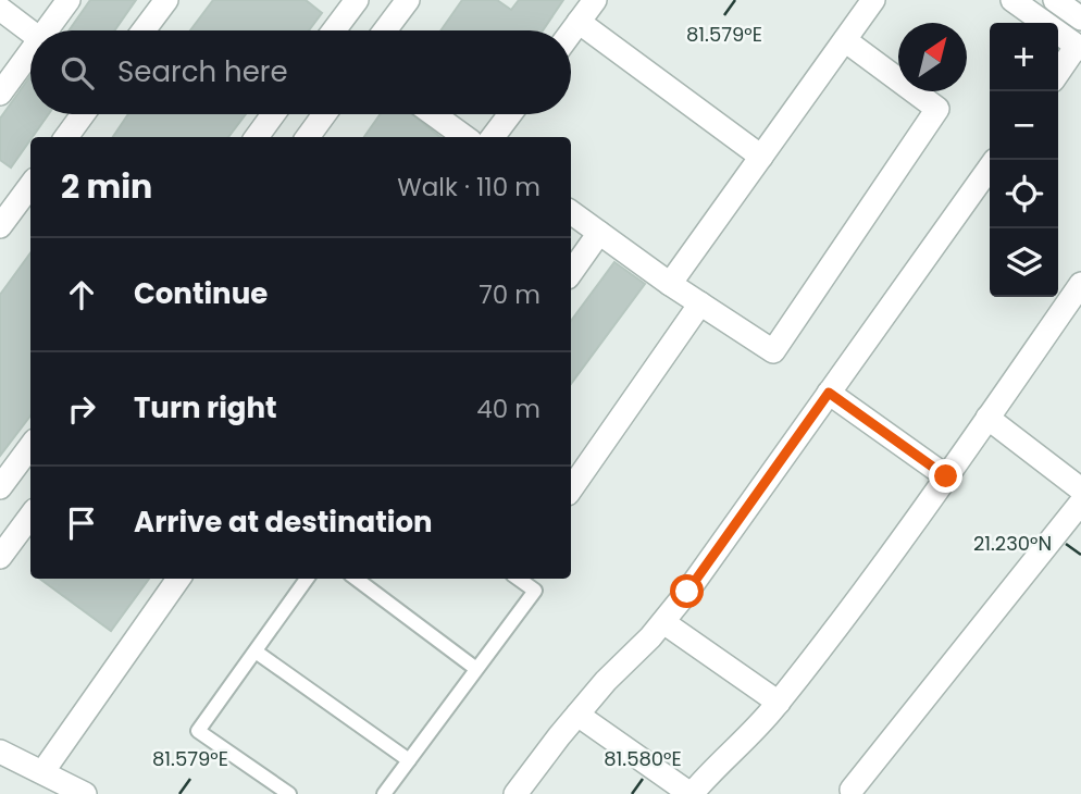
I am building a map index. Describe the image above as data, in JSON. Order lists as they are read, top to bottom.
{
  "north": "top right",
  "page": {
    "map_buttons": ["+", "−"],
    "search": "Search here",
    "heading": ["2 min", "Walk · 110 m"],
    "list": [
      ["Continue", "70 m"],
      ["Turn right", "40 m"],
      "Arrive at destination"
    ]
  },
  "coordinates": ["81.579°E", "21.230°N", "81.580°E"]
}
